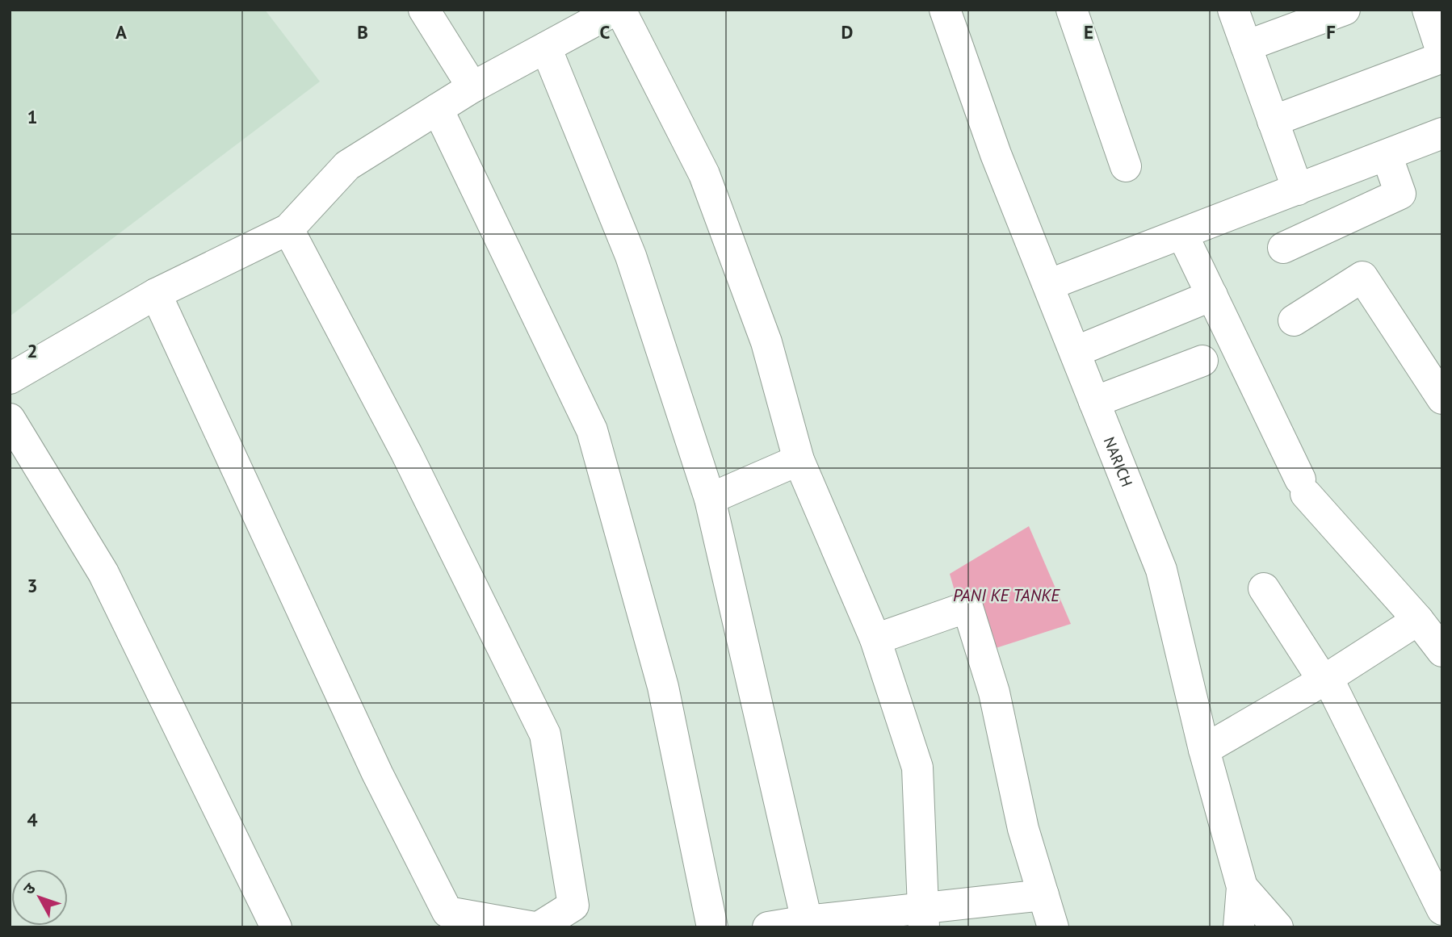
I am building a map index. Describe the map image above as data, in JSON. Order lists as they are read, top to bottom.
{
  "streets": {
    "street": ["NARICH"]
  },
  "water": ["PANI KE TANKE"],
  "north": "top left",
  "grid": {
    "columns": [
      "A",
      "B",
      "C",
      "D",
      "E",
      "F"
    ],
    "rows": [
      "1",
      "2",
      "3",
      "4"
    ]
  }
}
